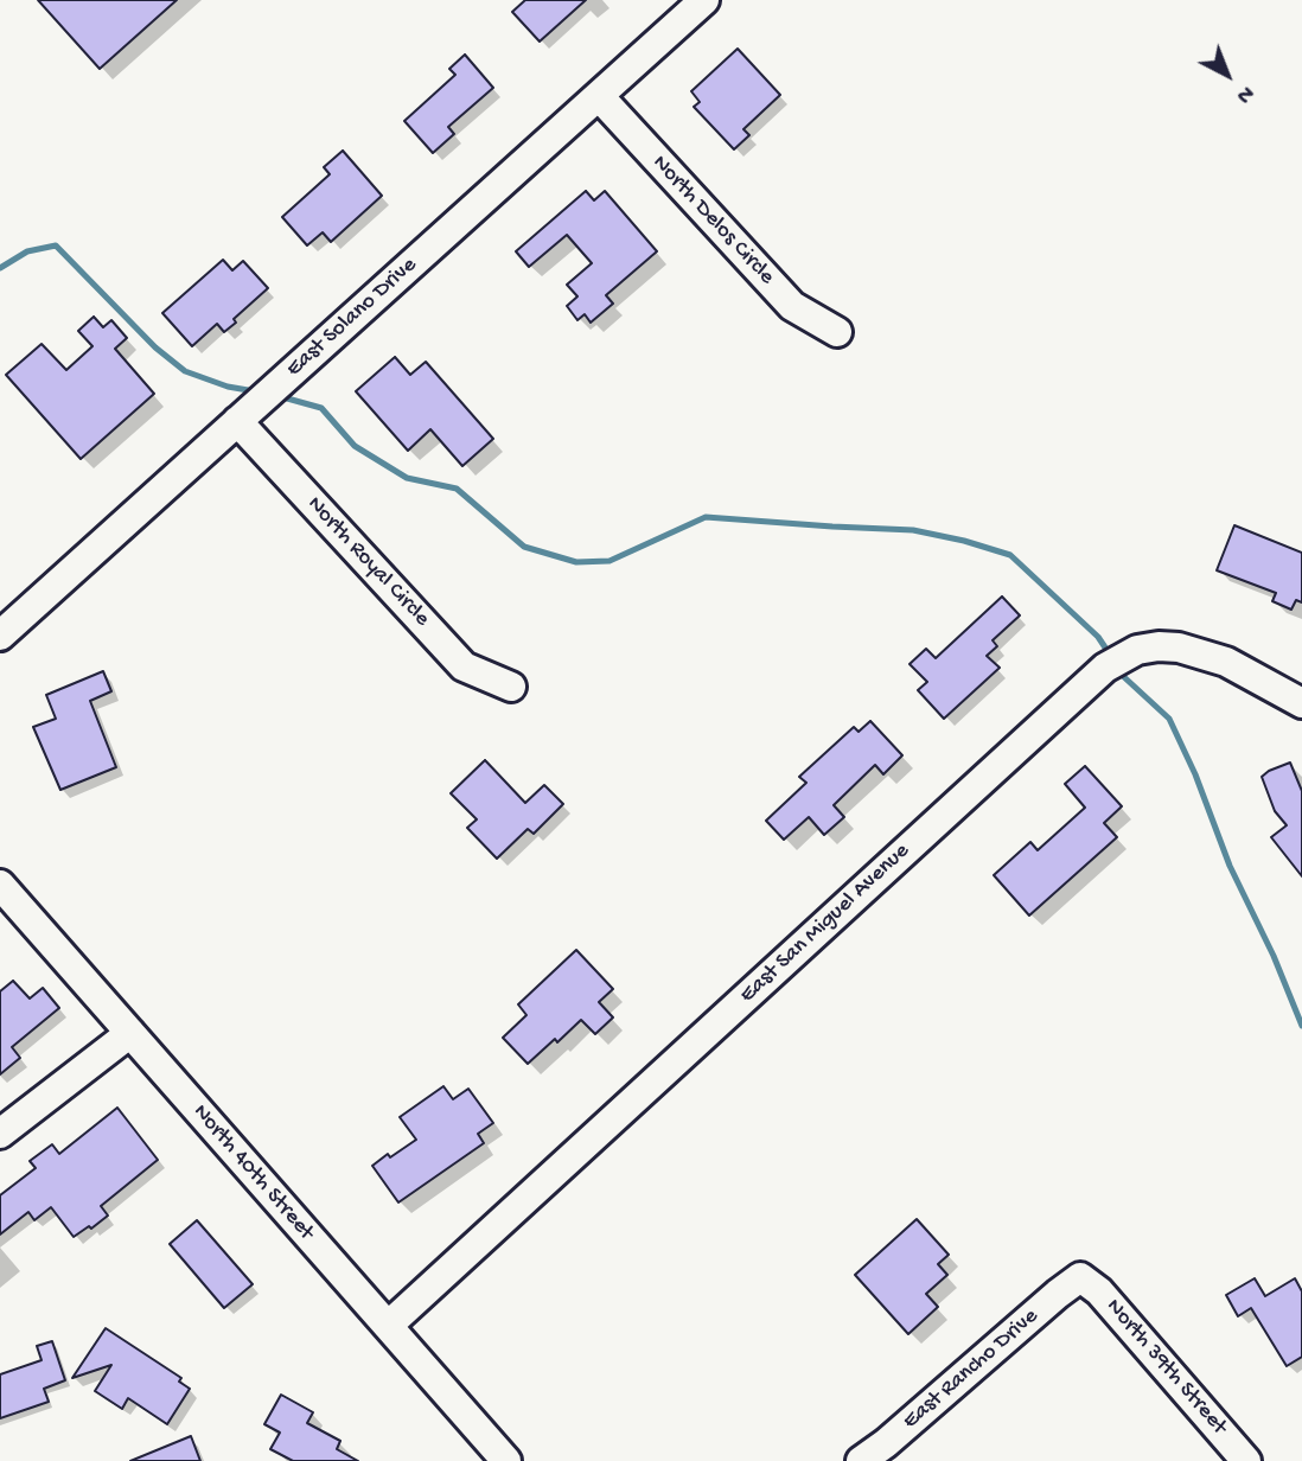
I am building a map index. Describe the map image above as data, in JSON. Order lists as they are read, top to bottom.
{
  "streets": {
    "street": [
      "North Delos Circle",
      "East Solano Drive",
      "North Royal Circle",
      "East San Miguel Avenue",
      "North 40th Street",
      "North 39th Street",
      "East Rancho Drive"
    ]
  },
  "crossings": [
    ["North Delos Circle", "East Solano Drive"],
    ["East Solano Drive", "North Royal Circle"],
    ["East San Miguel Avenue", "North 40th Street"],
    ["North 39th Street", "East Rancho Drive"]
  ],
  "north": "bottom right"
}
